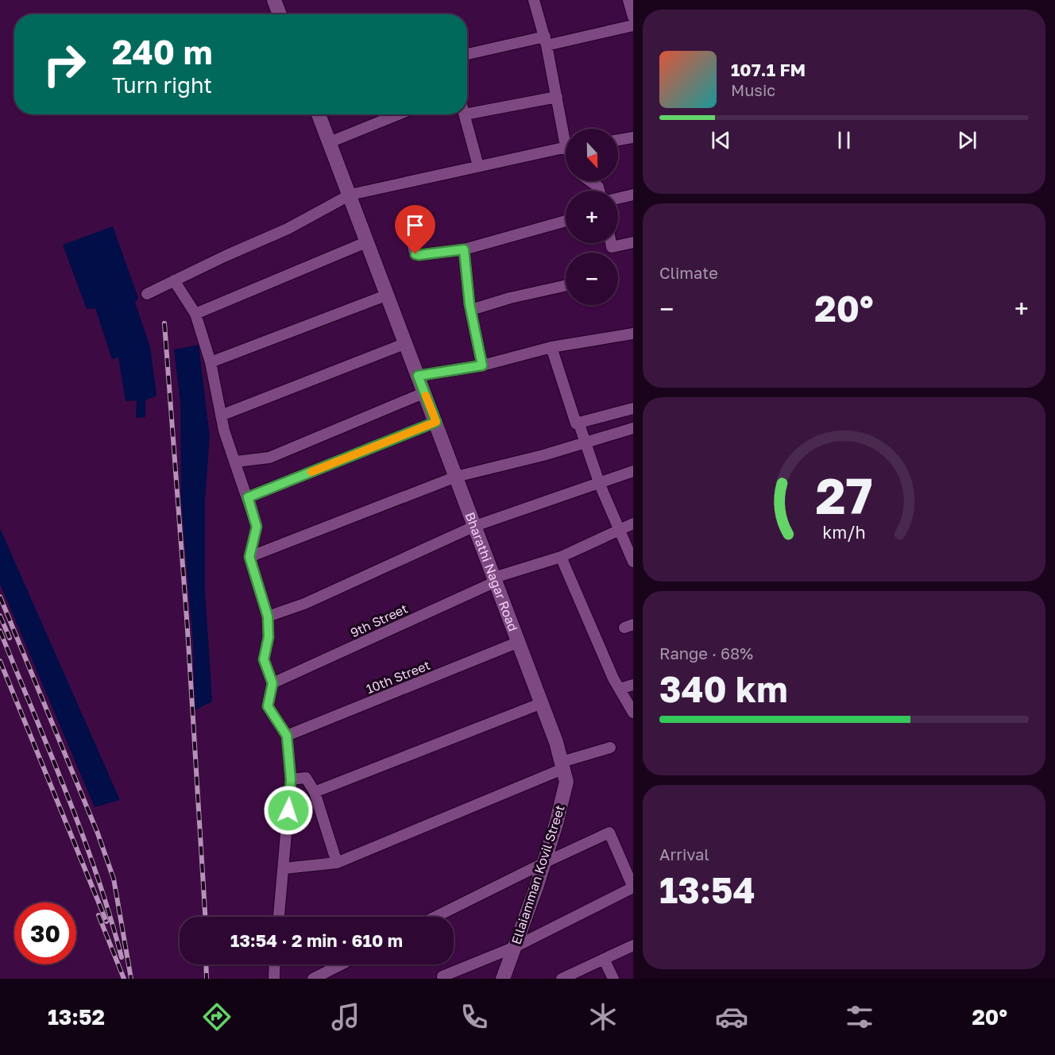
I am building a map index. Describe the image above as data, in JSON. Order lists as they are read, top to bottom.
{
  "streets": {
    "main road": ["Bharathi Nagar Road", "Ellaiamman Kovil Street"],
    "street": ["9th Street", "10th Street"]
  },
  "crossings": [
    ["Bharathi Nagar Road", "9th Street"],
    ["Bharathi Nagar Road", "10th Street"],
    ["Bharathi Nagar Road", "Ellaiamman Kovil Street"]
  ],
  "north": "bottom",
  "page": {
    "turn": ["240 m", "Turn right"],
    "song": ["107.1 FM", "Music"],
    "map_buttons": ["+", "−"],
    "tile": [
      "Climate",
      ["Range · 68%", "340 km"],
      ["Arrival", "13:54"]
    ],
    "heat": ["−", "20°", "+"],
    "limit": "30",
    "trip": "13:54 · 2 min · 610 m",
    "tabs": ["13:52", "20°"],
    "gauge": ["27", "km/h"]
  }
}
